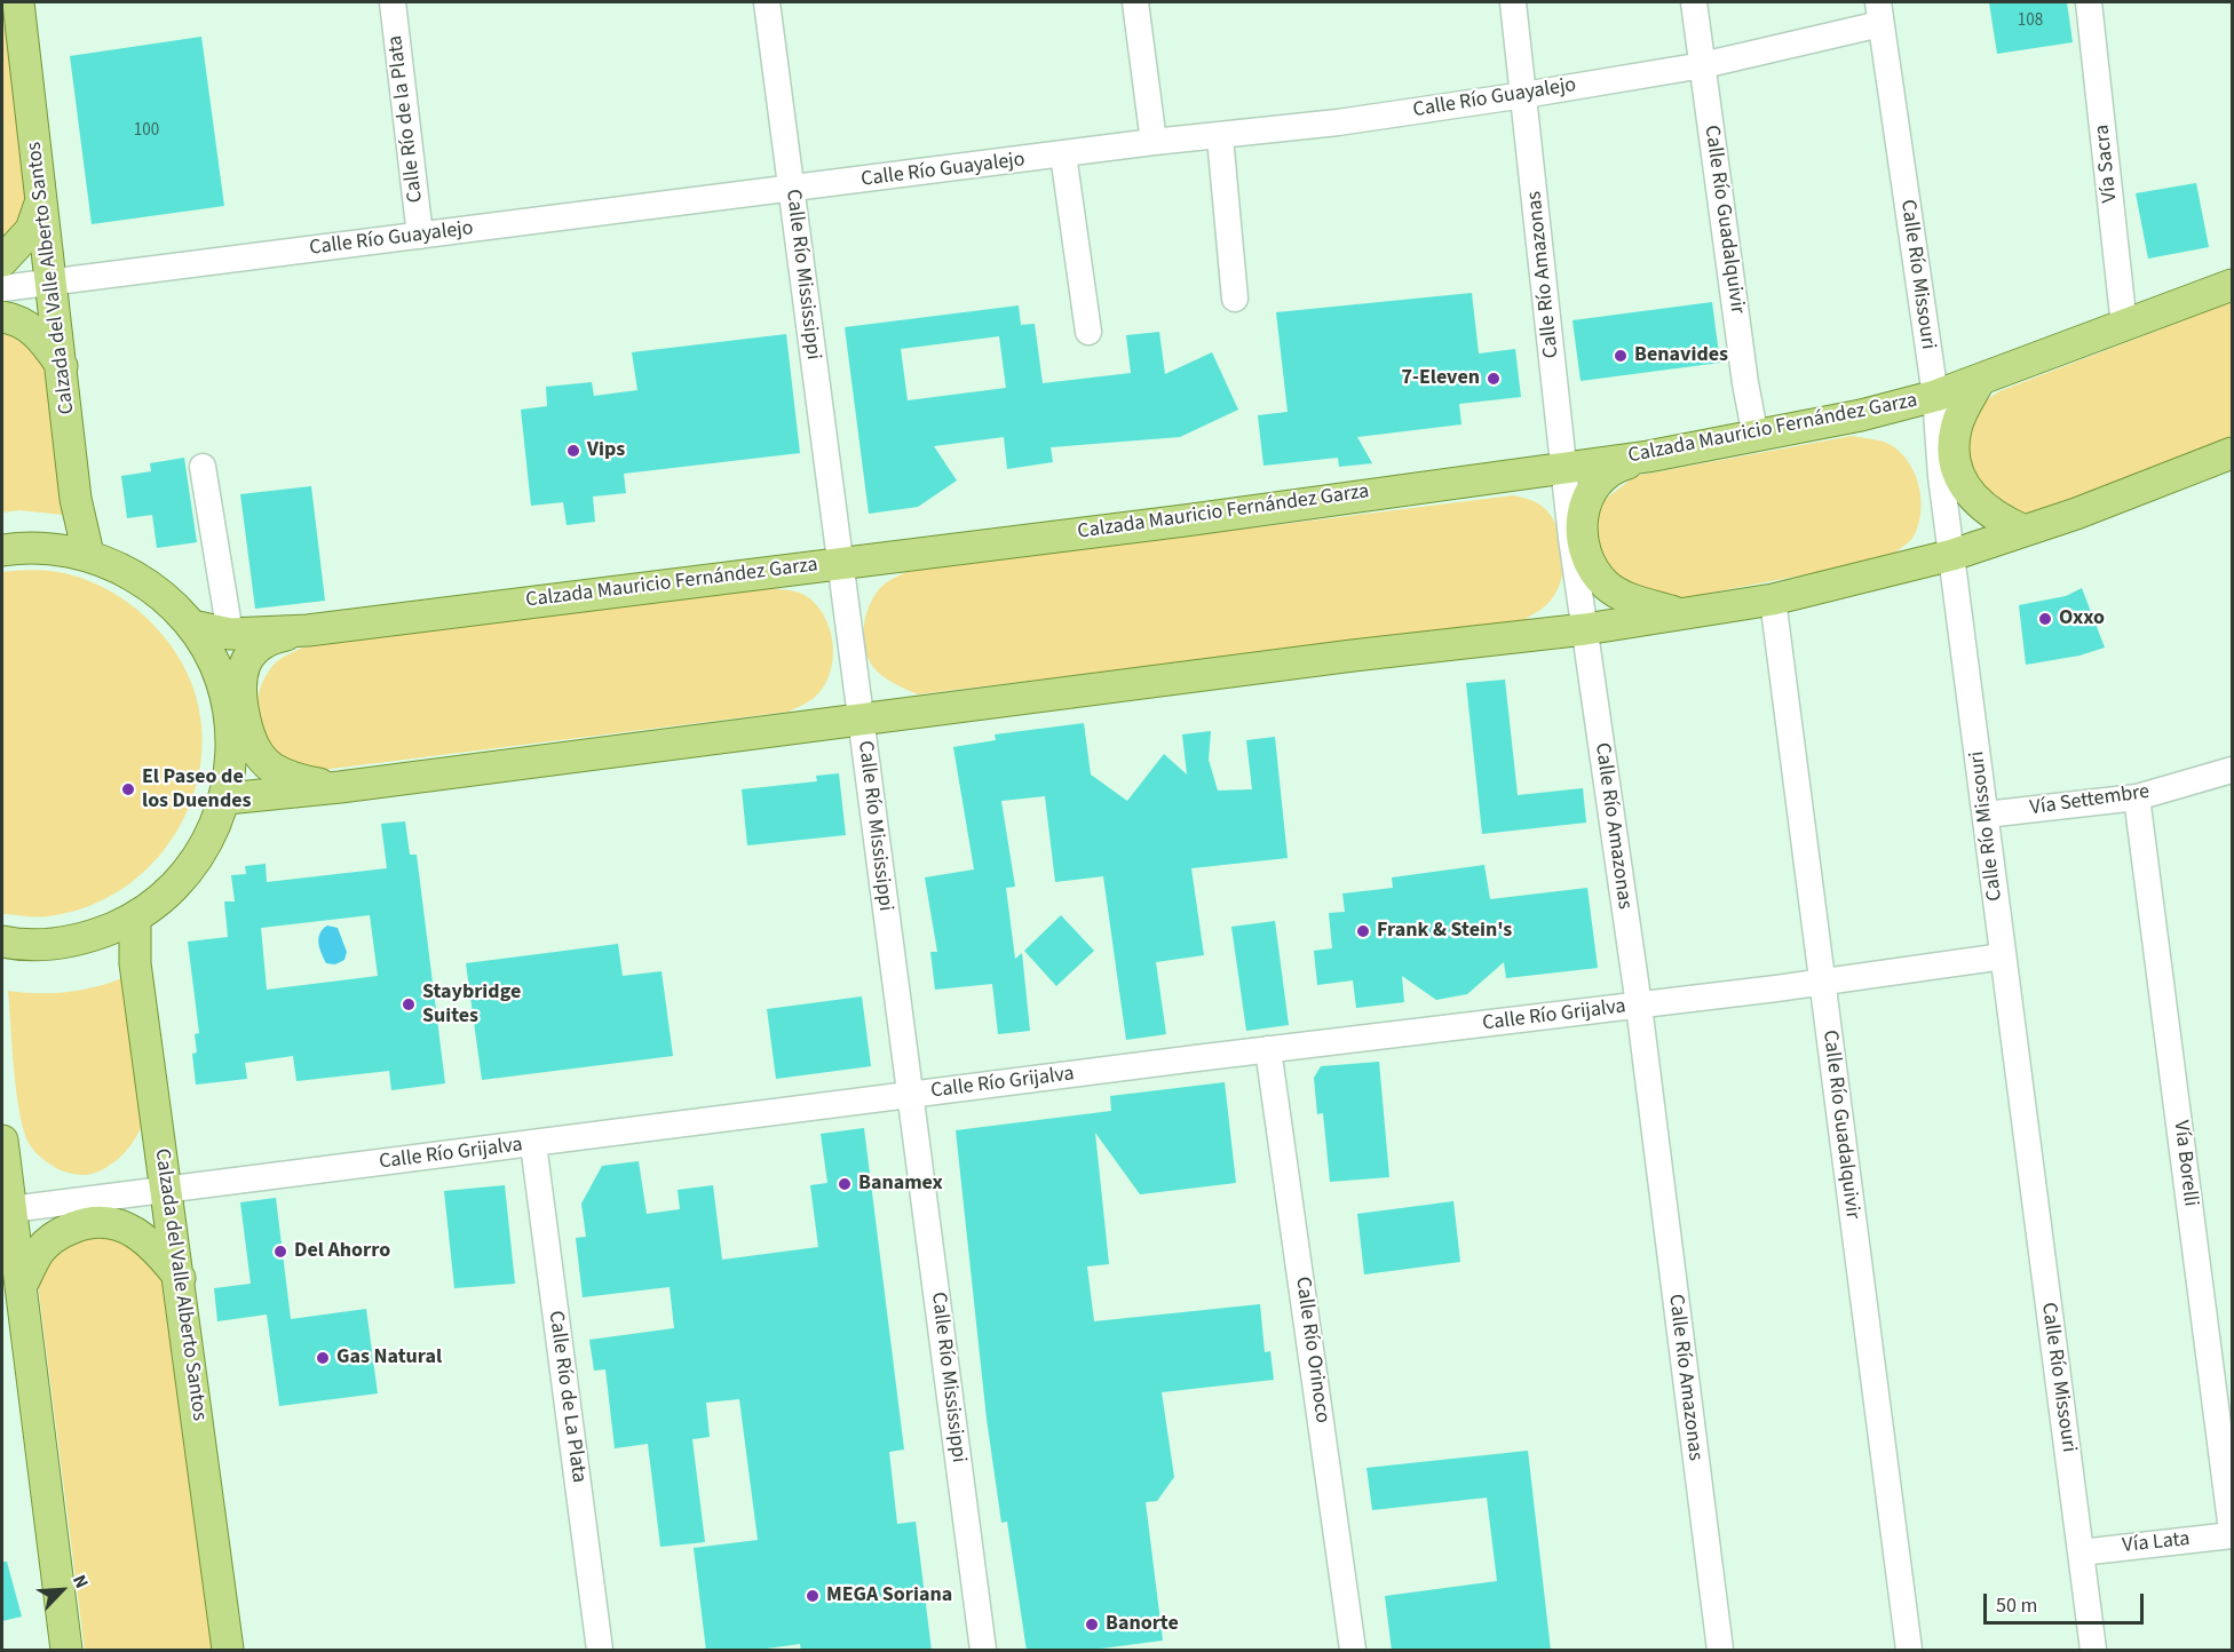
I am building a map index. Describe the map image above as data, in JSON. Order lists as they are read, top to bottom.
{
  "streets": {
    "main road": ["Calzada del Valle Alberto Santos", "Calzada Mauricio Fernández Garza"],
    "street": [
      "Calle Río Guayalejo",
      "Calle Río de la Plata",
      "Vía Sacra",
      "Calle Río Guadalquivir",
      "Calle Río Mississippi",
      "Calle Río Amazonas",
      "Calle Río Missouri",
      "Vía Settembre",
      "Calle Río Grijalva",
      "Vía Borelli",
      "Calle Río Orinoco",
      "Calle Río de La Plata",
      "Vía Lata"
    ]
  },
  "crossings": [
    ["Calle Río Guayalejo", "Calle Río de la Plata"],
    ["Calle Río Guayalejo", "Calle Río Guadalquivir"],
    ["Calle Río Guayalejo", "Calle Río Mississippi"],
    ["Calle Río Guayalejo", "Calle Río Amazonas"],
    ["Calle Río Guayalejo", "Calle Río Missouri"],
    ["Calle Río Guayalejo", "Calzada del Valle Alberto Santos"],
    ["Vía Sacra", "Calzada Mauricio Fernández Garza"],
    ["Calle Río Guadalquivir", "Calzada Mauricio Fernández Garza"],
    ["Calle Río Guadalquivir", "Calle Río Grijalva"],
    ["Calle Río Mississippi", "Calzada Mauricio Fernández Garza"],
    ["Calle Río Mississippi", "Calle Río Grijalva"],
    ["Calle Río Amazonas", "Calzada Mauricio Fernández Garza"],
    ["Calle Río Amazonas", "Calle Río Grijalva"],
    ["Calle Río Missouri", "Calzada Mauricio Fernández Garza"],
    ["Calle Río Missouri", "Vía Settembre"],
    ["Calle Río Missouri", "Calle Río Grijalva"],
    ["Calle Río Missouri", "Vía Lata"],
    ["Calzada del Valle Alberto Santos", "Calle Río Grijalva"],
    ["Vía Settembre", "Vía Borelli"],
    ["Calle Río Grijalva", "Calle Río Orinoco"],
    ["Calle Río Grijalva", "Calle Río de La Plata"],
    ["Vía Borelli", "Vía Lata"]
  ],
  "places": [
    "Benavides",
    "7-Eleven",
    "Vips",
    "Oxxo",
    "El Paseo de los Duendes",
    "Frank & Stein's",
    "Staybridge Suites",
    "Banamex",
    "Del Ahorro",
    "Gas Natural",
    "MEGA Soriana",
    "Banorte"
  ],
  "house_numbers": ["108", "100"],
  "scale_bar": "50 m",
  "north": "top right"
}
